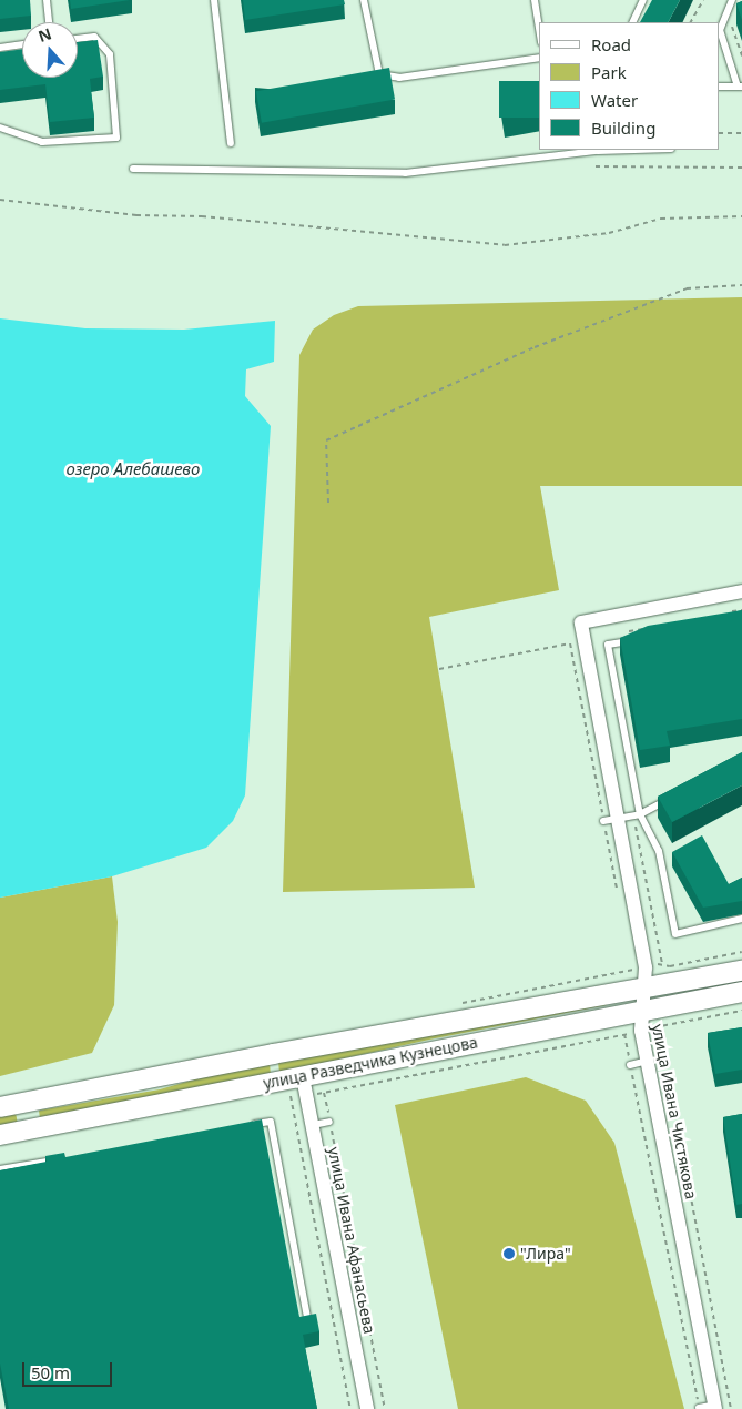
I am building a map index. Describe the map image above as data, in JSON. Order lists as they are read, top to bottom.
{
  "streets": {
    "main road": ["улица Разведчика Кузнецова"],
    "street": ["улица Ивана Чистякова", "улица Ивана Афанасьева"]
  },
  "crossings": [
    ["улица Разведчика Кузнецова", "улица Ивана Чистякова"],
    ["улица Разведчика Кузнецова", "улица Ивана Афанасьева"]
  ],
  "water": ["озеро Алебашево"],
  "places": ["\"Лира\""],
  "legend": [
    "Road",
    "Park",
    "Water",
    "Building"
  ],
  "scale_bar": "50 m",
  "north": "top"
}
